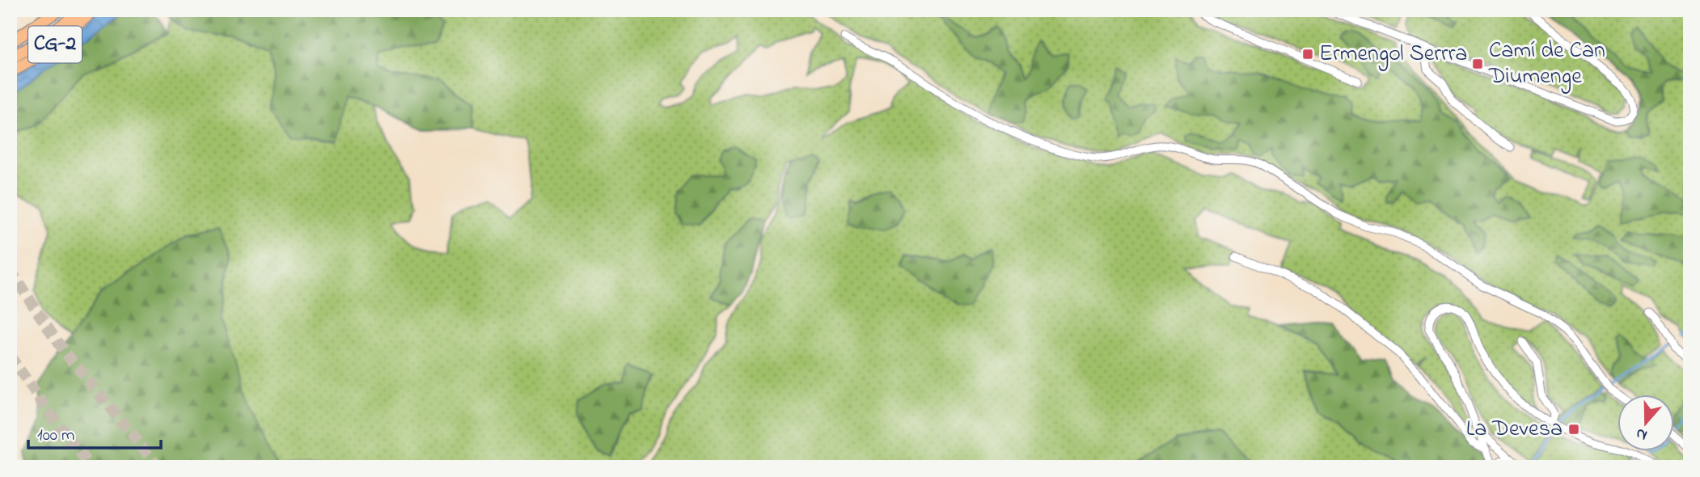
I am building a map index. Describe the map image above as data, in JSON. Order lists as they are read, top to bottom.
{
  "streets": {
    "highway": ["CG-2"]
  },
  "places": {
    "transit": ["Ermengol Serrra", "Camí de Can Diumenge", "La Devesa"]
  },
  "scale_bar": "100 m",
  "north": "bottom"
}
